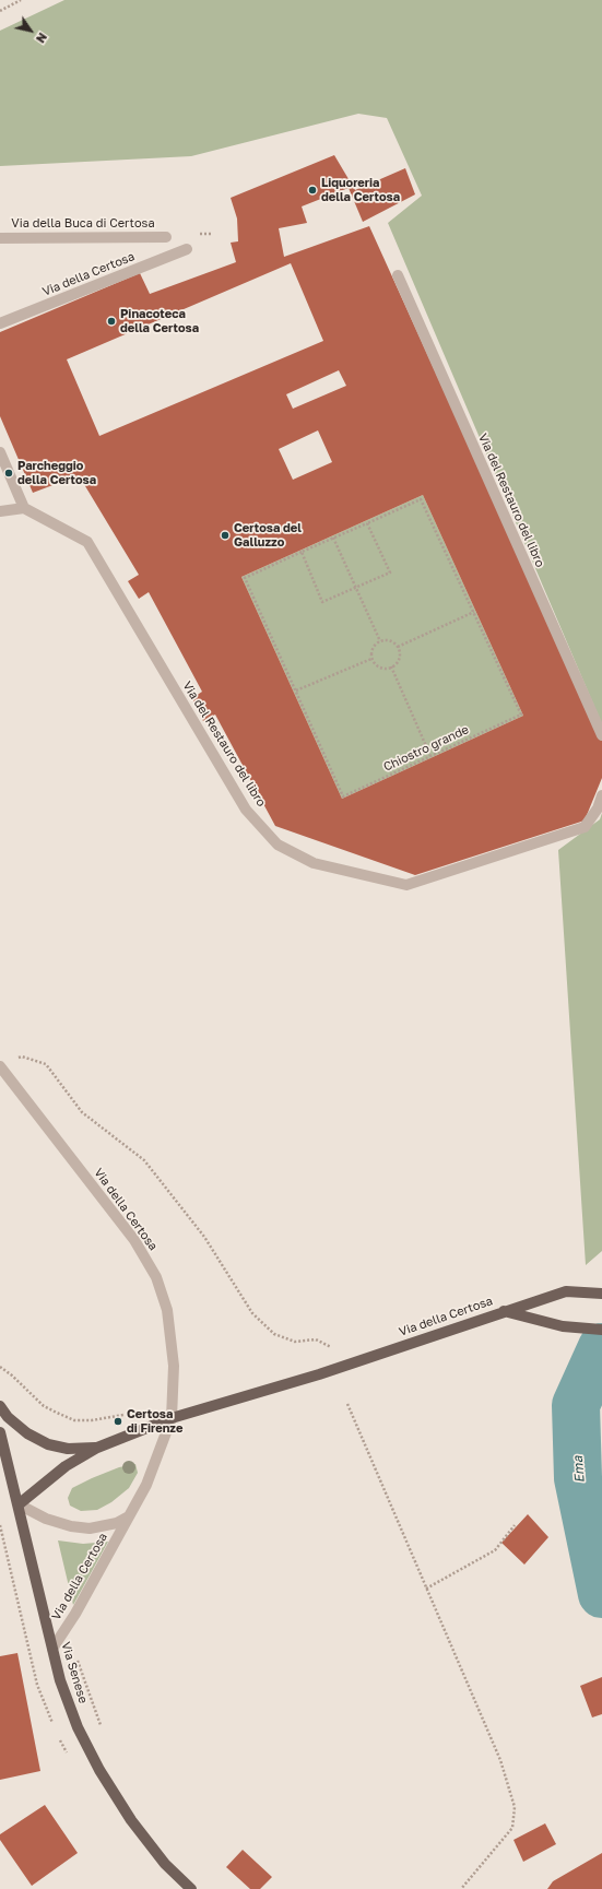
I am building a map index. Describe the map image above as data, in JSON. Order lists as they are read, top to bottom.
{
  "streets": {
    "main road": ["Via della Certosa", "Via Senese"],
    "street": ["Via della Buca di Certosa", "Via del Restauro del libro"],
    "path": ["Chiostro grande"]
  },
  "crossings": [
    ["Via della Certosa", "Via Senese"]
  ],
  "water": ["Ema"],
  "places": [
    "Liquoreria della Certosa",
    "Pinacoteca della Certosa",
    "Parcheggio della Certosa",
    "Certosa del Galluzzo",
    "Certosa di Firenze"
  ],
  "north": "bottom right"
}
